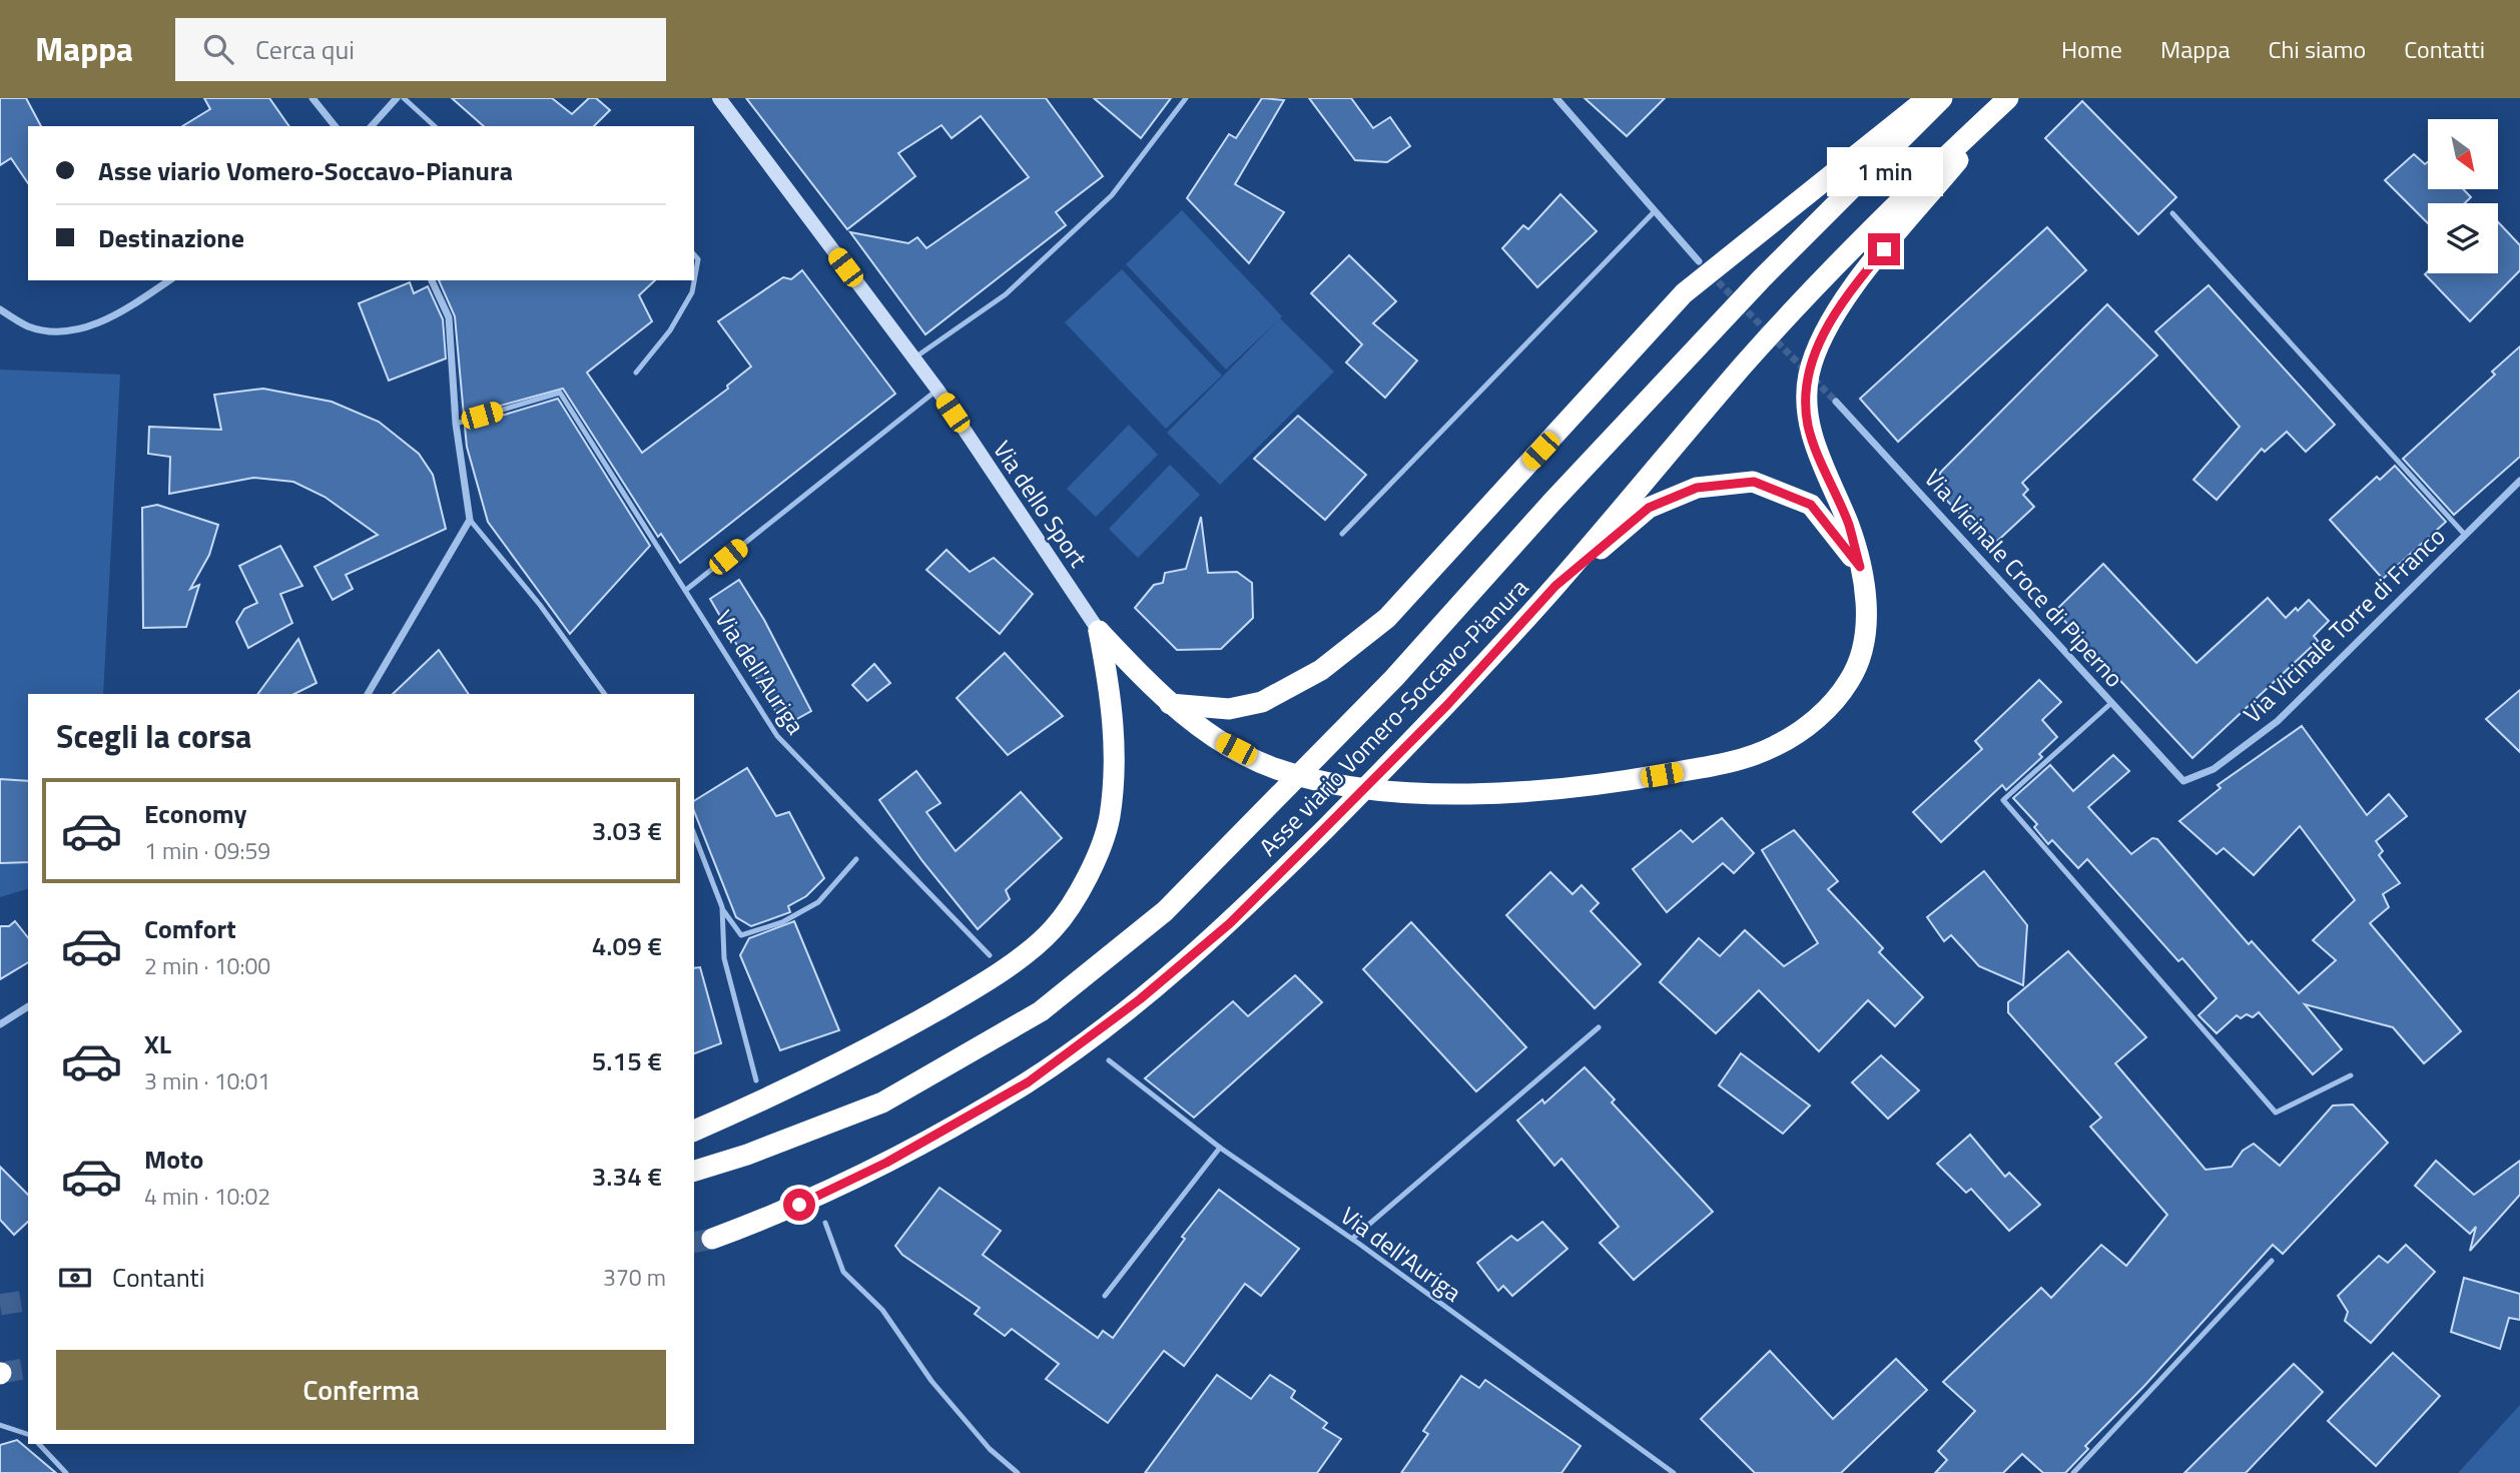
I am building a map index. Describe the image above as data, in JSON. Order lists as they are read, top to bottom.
{
  "streets": {
    "highway": ["Asse viario Vomero-Soccavo-Pianura"],
    "street": ["Via dello Sport", "Via Vicinale Croce di Piperno", "Via Vicinale Torre di Franco"],
    "lane": ["Via dell'Auriga"]
  },
  "crossings": [
    ["Via Vicinale Croce di Piperno", "Via Vicinale Torre di Franco"]
  ],
  "north": "bottom right",
  "page": {
    "header": "Mappa",
    "search": "Cerca qui",
    "nav": [
      "Home",
      "Mappa",
      "Chi siamo",
      "Contatti"
    ],
    "banner": ["Asse viario Vomero-Soccavo-Pianura", "Destinazione"],
    "bubble": "1 min",
    "heading": "Scegli la corsa",
    "list": [
      {
        "name": "Economy",
        "note": "1 min · 09:59",
        "value": "3.03 €"
      },
      {
        "name": "Comfort",
        "note": "2 min · 10:00",
        "value": "4.09 €"
      },
      {
        "name": "XL",
        "note": "3 min · 10:01",
        "value": "5.15 €"
      },
      {
        "name": "Moto",
        "note": "4 min · 10:02",
        "value": "3.34 €"
      }
    ],
    "pay": ["Contanti", "370 m"],
    "buttons": "Conferma"
  }
}
